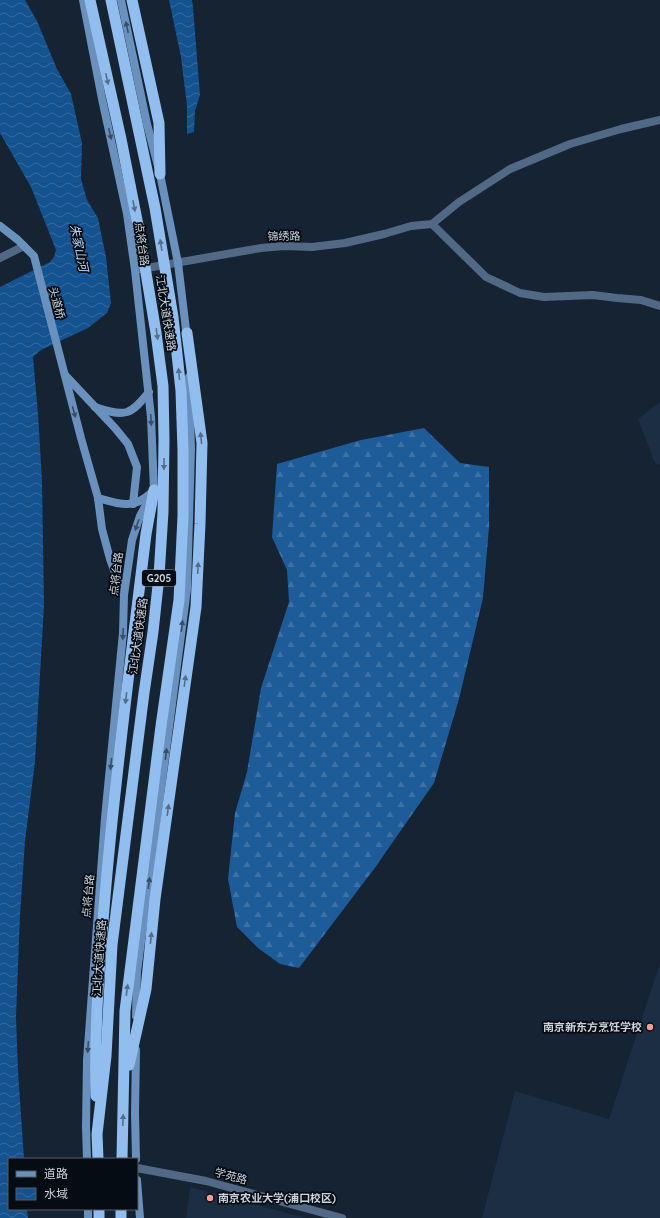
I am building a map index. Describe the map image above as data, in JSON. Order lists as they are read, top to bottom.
{
  "streets": {
    "highway": ["江北大道快速路", "G205"],
    "main road": ["点将台路", "头道桥"],
    "street": ["锦绣路", "学苑路"]
  },
  "crossings": [
    ["锦绣路", "点将台路"],
    ["点将台路", "头道桥"]
  ],
  "water": ["朱家山河"],
  "places": ["南京新东方烹饪学校", "南京农业大学(浦口校区)"],
  "legend": ["道路", "水域"]
}
